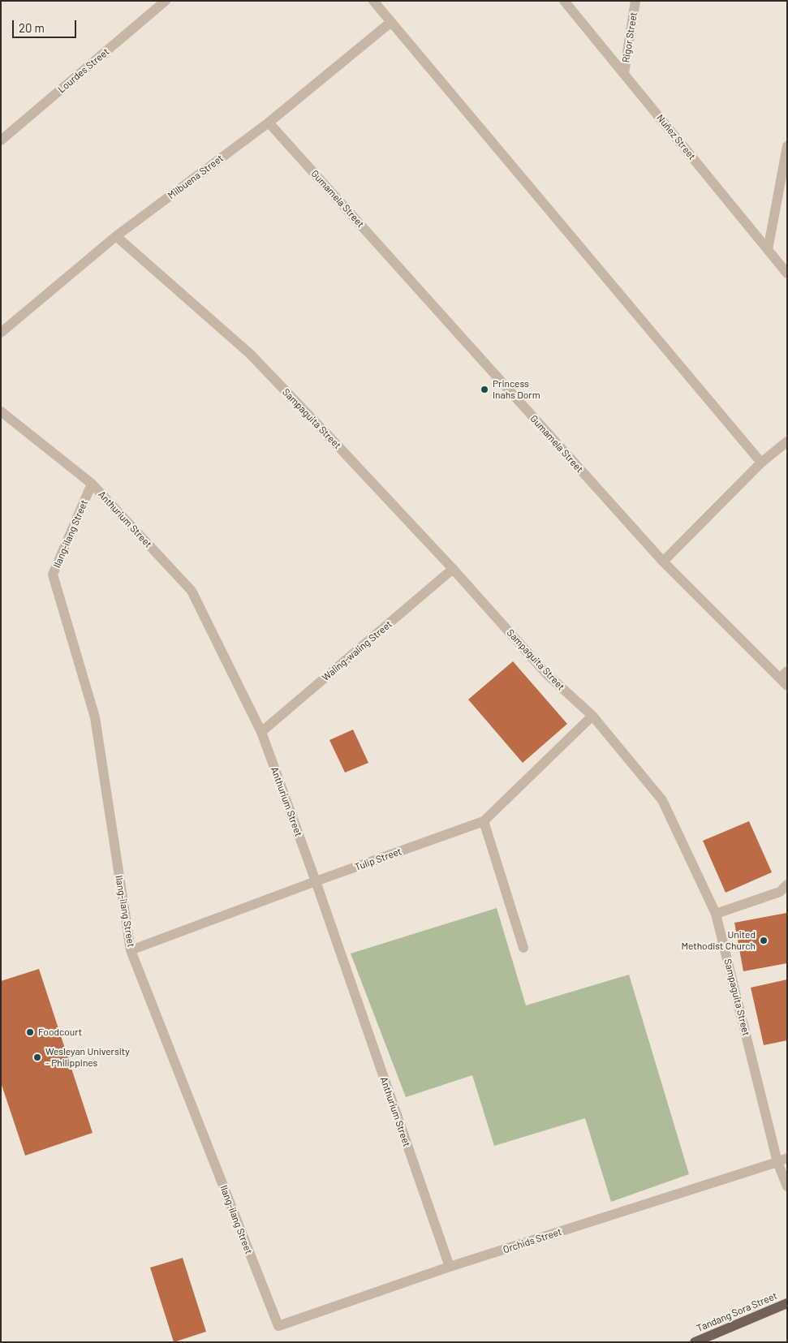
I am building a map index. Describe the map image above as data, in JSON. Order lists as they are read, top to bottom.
{
  "streets": {
    "main road": ["Tandang Sora Street"],
    "street": [
      "Rigor Street",
      "Lourdes Street",
      "Nuñez Street",
      "Milbuena Street",
      "Gumamela Street",
      "Sampaguita Street",
      "Anthurium Street",
      "Ilang-ilang Street",
      "Waling-waling Street",
      "Tulip Street",
      "Orchids Street"
    ]
  },
  "crossings": [
    ["Rigor Street", "Nuñez Street"],
    ["Milbuena Street", "Gumamela Street"],
    ["Milbuena Street", "Sampaguita Street"],
    ["Sampaguita Street", "Waling-waling Street"],
    ["Sampaguita Street", "Tulip Street"],
    ["Sampaguita Street", "Orchids Street"],
    ["Anthurium Street", "Ilang-ilang Street"],
    ["Anthurium Street", "Waling-waling Street"],
    ["Anthurium Street", "Tulip Street"],
    ["Anthurium Street", "Orchids Street"],
    ["Ilang-ilang Street", "Tulip Street"],
    ["Ilang-ilang Street", "Orchids Street"]
  ],
  "places": [
    "Princess Inahs Dorm",
    "United Methodist Church",
    "Foodcourt",
    "Wesleyan University - Philippines"
  ],
  "scale_bar": "20 m"
}
